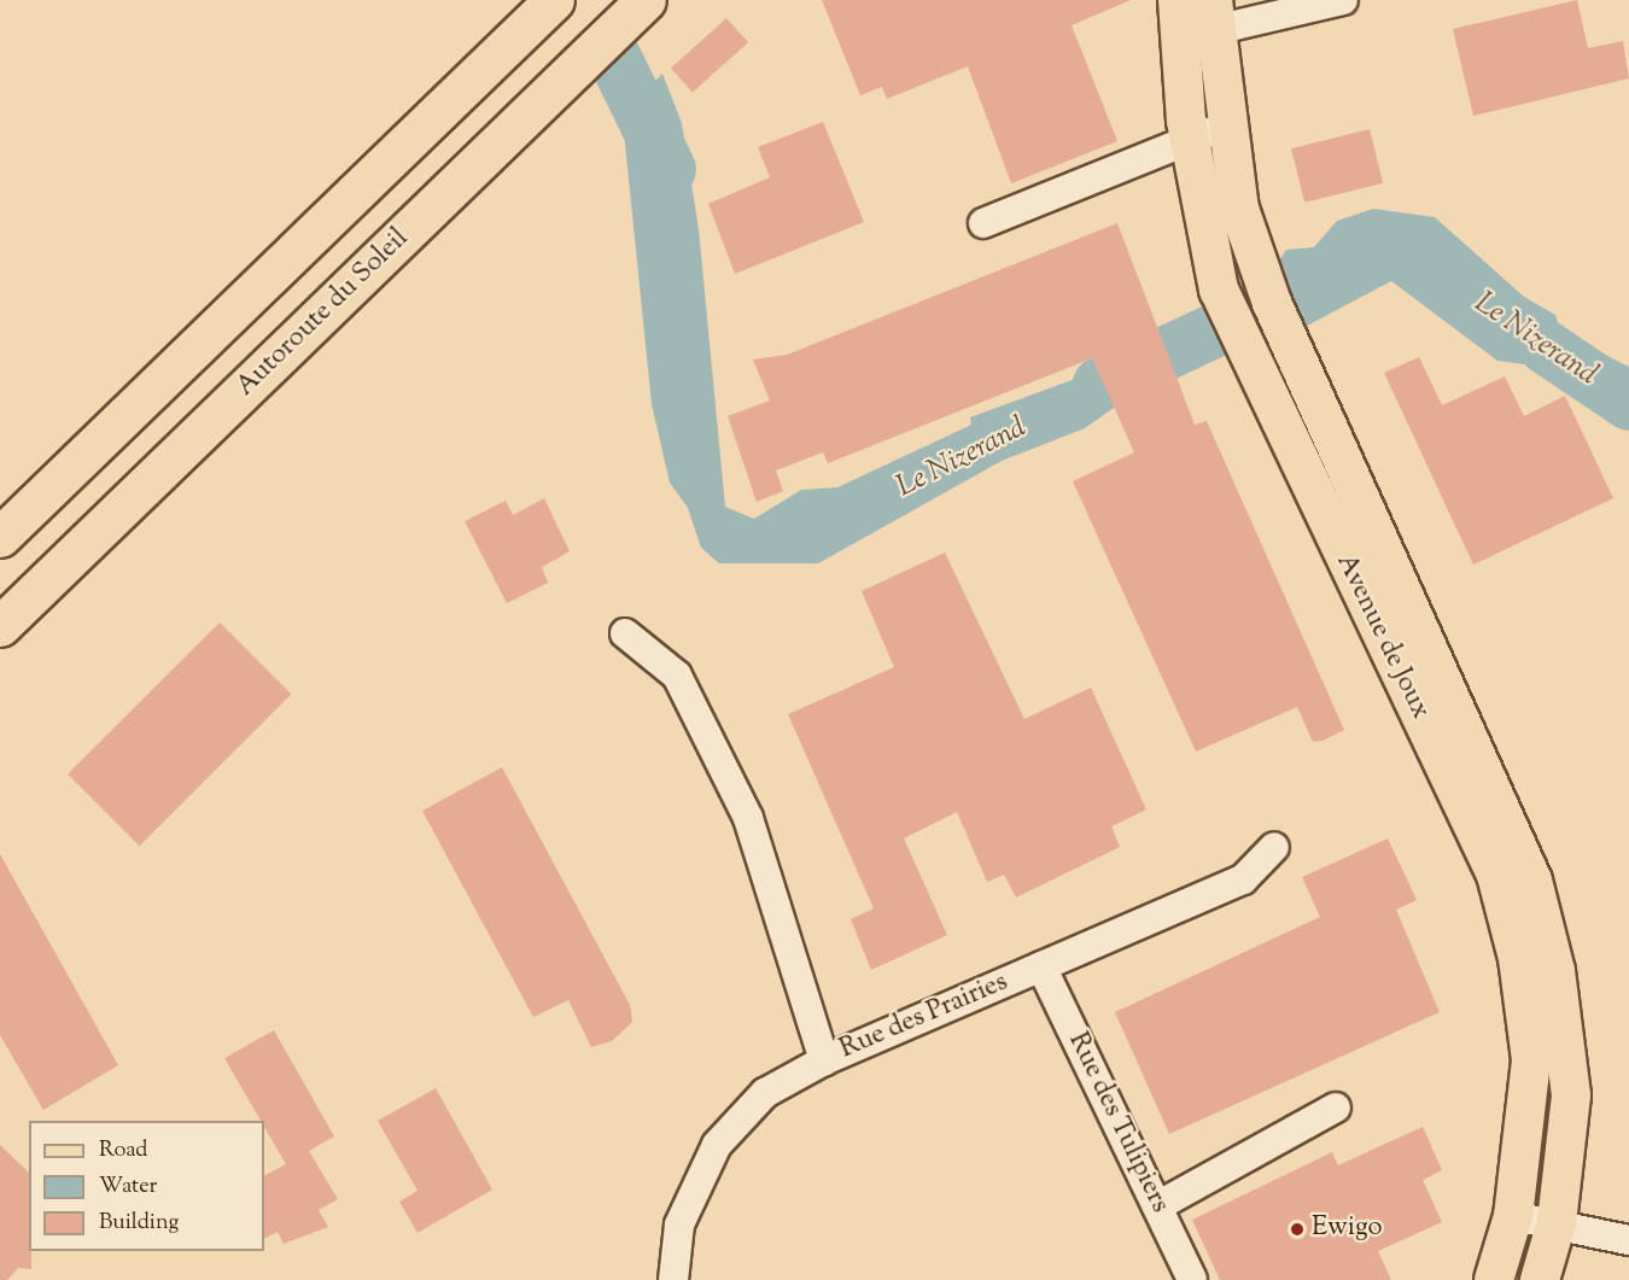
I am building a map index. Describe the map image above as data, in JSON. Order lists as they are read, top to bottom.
{
  "streets": {
    "highway": ["Autoroute du Soleil"],
    "main road": ["Avenue de Joux"],
    "street": ["Rue des Prairies", "Rue des Tulipiers"]
  },
  "crossings": [
    ["Rue des Prairies", "Rue des Tulipiers"]
  ],
  "water": ["Le Nizerand"],
  "places": ["Ewigo"],
  "legend": ["Road", "Water", "Building"]
}
